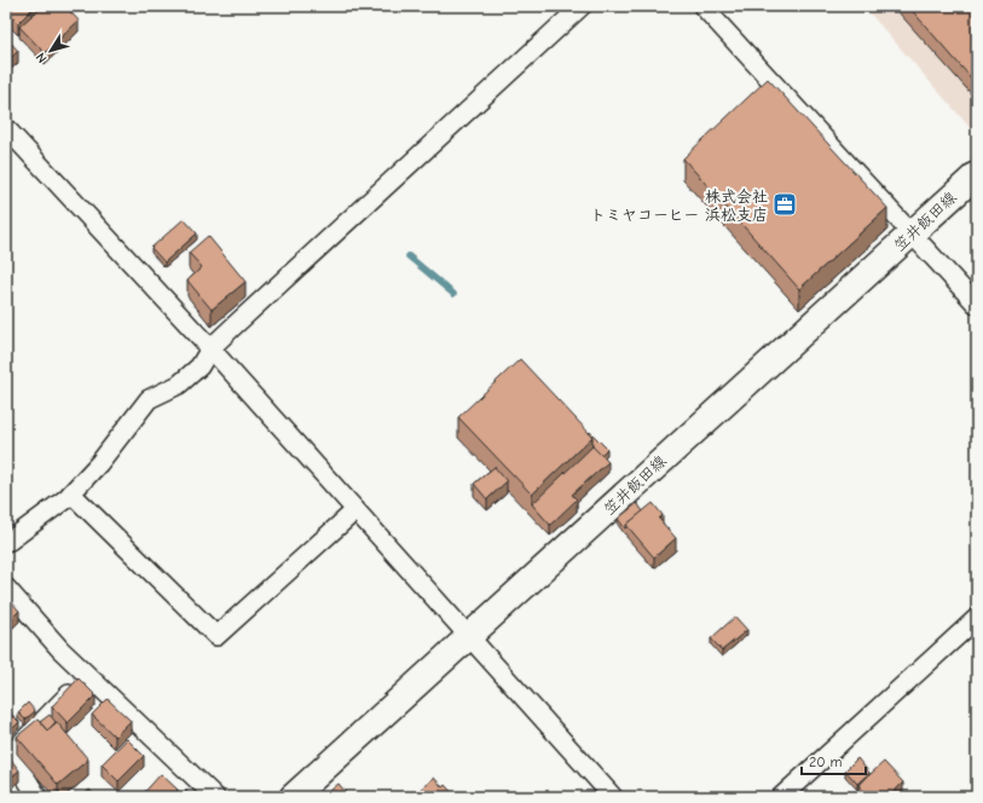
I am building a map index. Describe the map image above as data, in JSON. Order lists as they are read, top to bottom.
{
  "streets": {
    "main road": ["笠井飯田線"]
  },
  "places": {
    "office": ["株式会社 トミヤコーヒー 浜松支店"]
  },
  "scale_bar": "20 m",
  "north": "bottom left"
}
